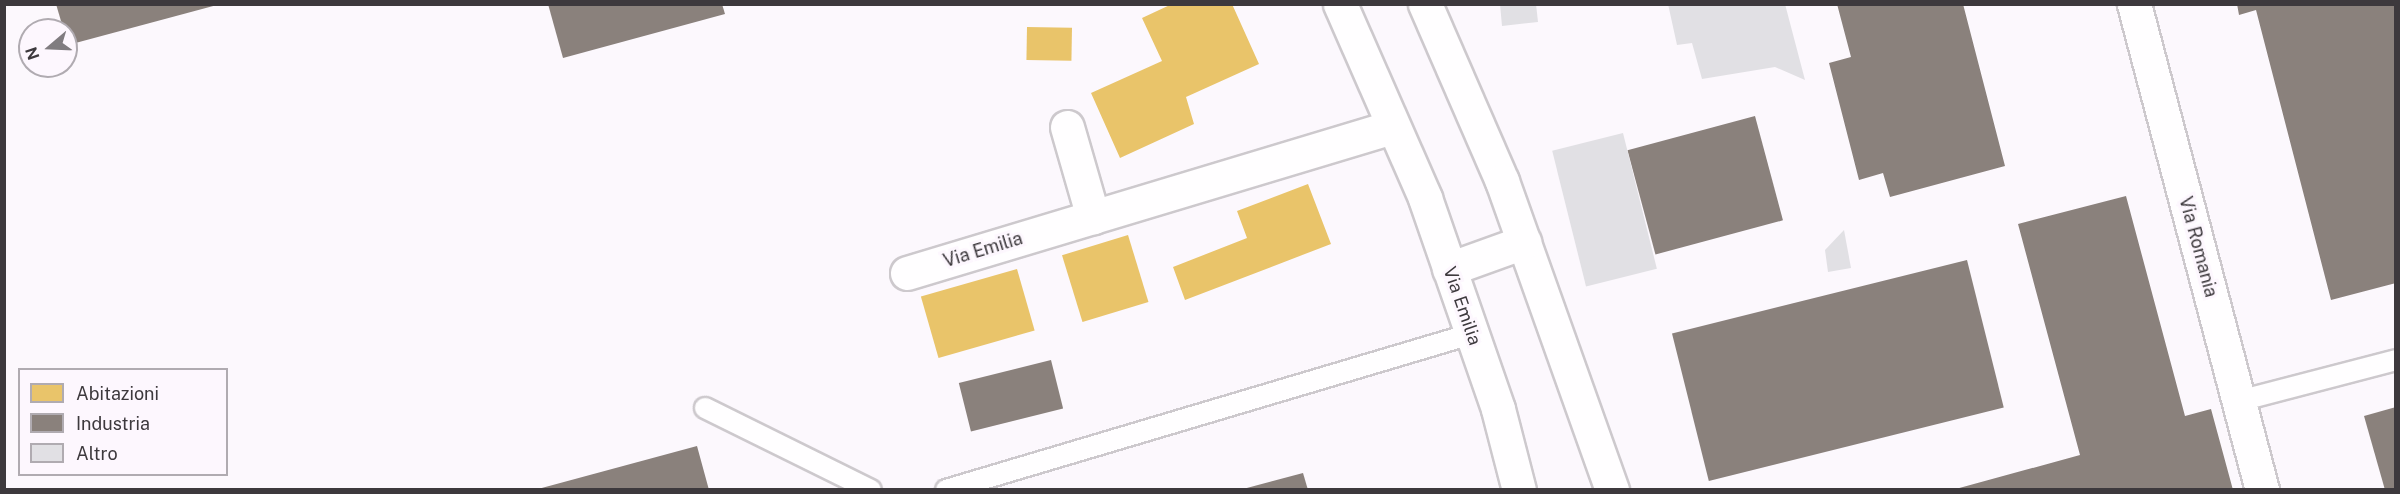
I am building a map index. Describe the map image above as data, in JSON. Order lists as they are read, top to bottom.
{
  "streets": {
    "street": ["Via Romania", "Via Emilia"]
  },
  "legend": ["Abitazioni", "Industria", "Altro"],
  "north": "left"
}
